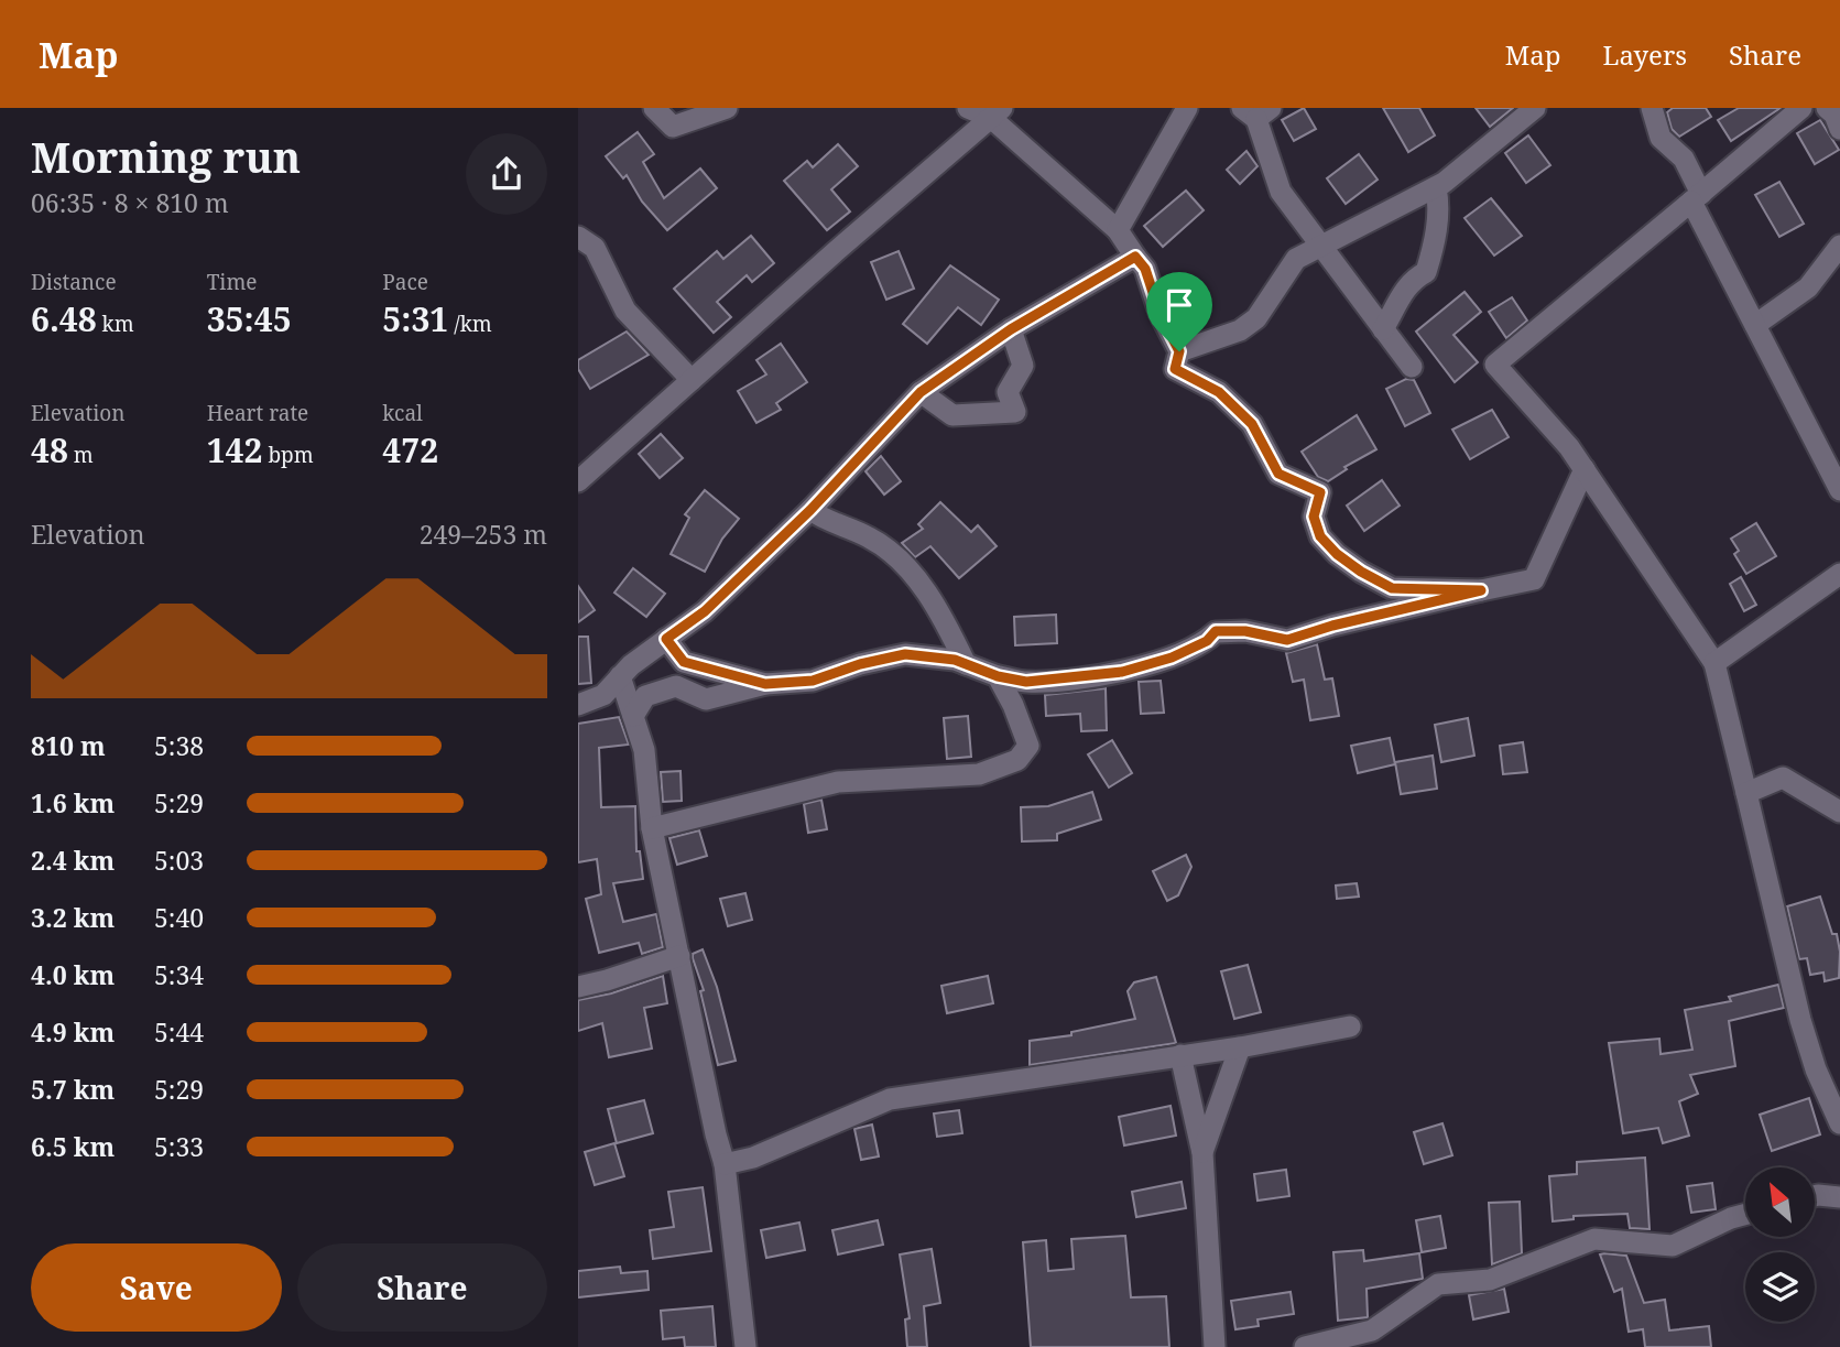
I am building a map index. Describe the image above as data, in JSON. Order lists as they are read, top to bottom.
{
  "north": "top left",
  "page": {
    "header": "Map",
    "nav": ["Map", "Layers", "Share"],
    "heading": ["Morning run", "06:35 · 8 × 810 m"],
    "stats": [
      ["Distance", "6.48 km"],
      ["Time", "35:45"],
      ["Pace", "5:31 /km"],
      ["Elevation", "48 m"],
      ["Heart rate", "142 bpm"],
      ["kcal", "472"]
    ],
    "chart": ["Elevation", "249–253 m"],
    "list": [
      {
        "name": "810 m",
        "note": "5:38"
      },
      {
        "name": "1.6 km",
        "note": "5:29"
      },
      {
        "name": "2.4 km",
        "note": "5:03"
      },
      {
        "name": "3.2 km",
        "note": "5:40"
      },
      {
        "name": "4.0 km",
        "note": "5:34"
      },
      {
        "name": "4.9 km",
        "note": "5:44"
      },
      {
        "name": "5.7 km",
        "note": "5:29"
      },
      {
        "name": "6.5 km",
        "note": "5:33"
      }
    ],
    "buttons": ["Save", "Share"]
  }
}
